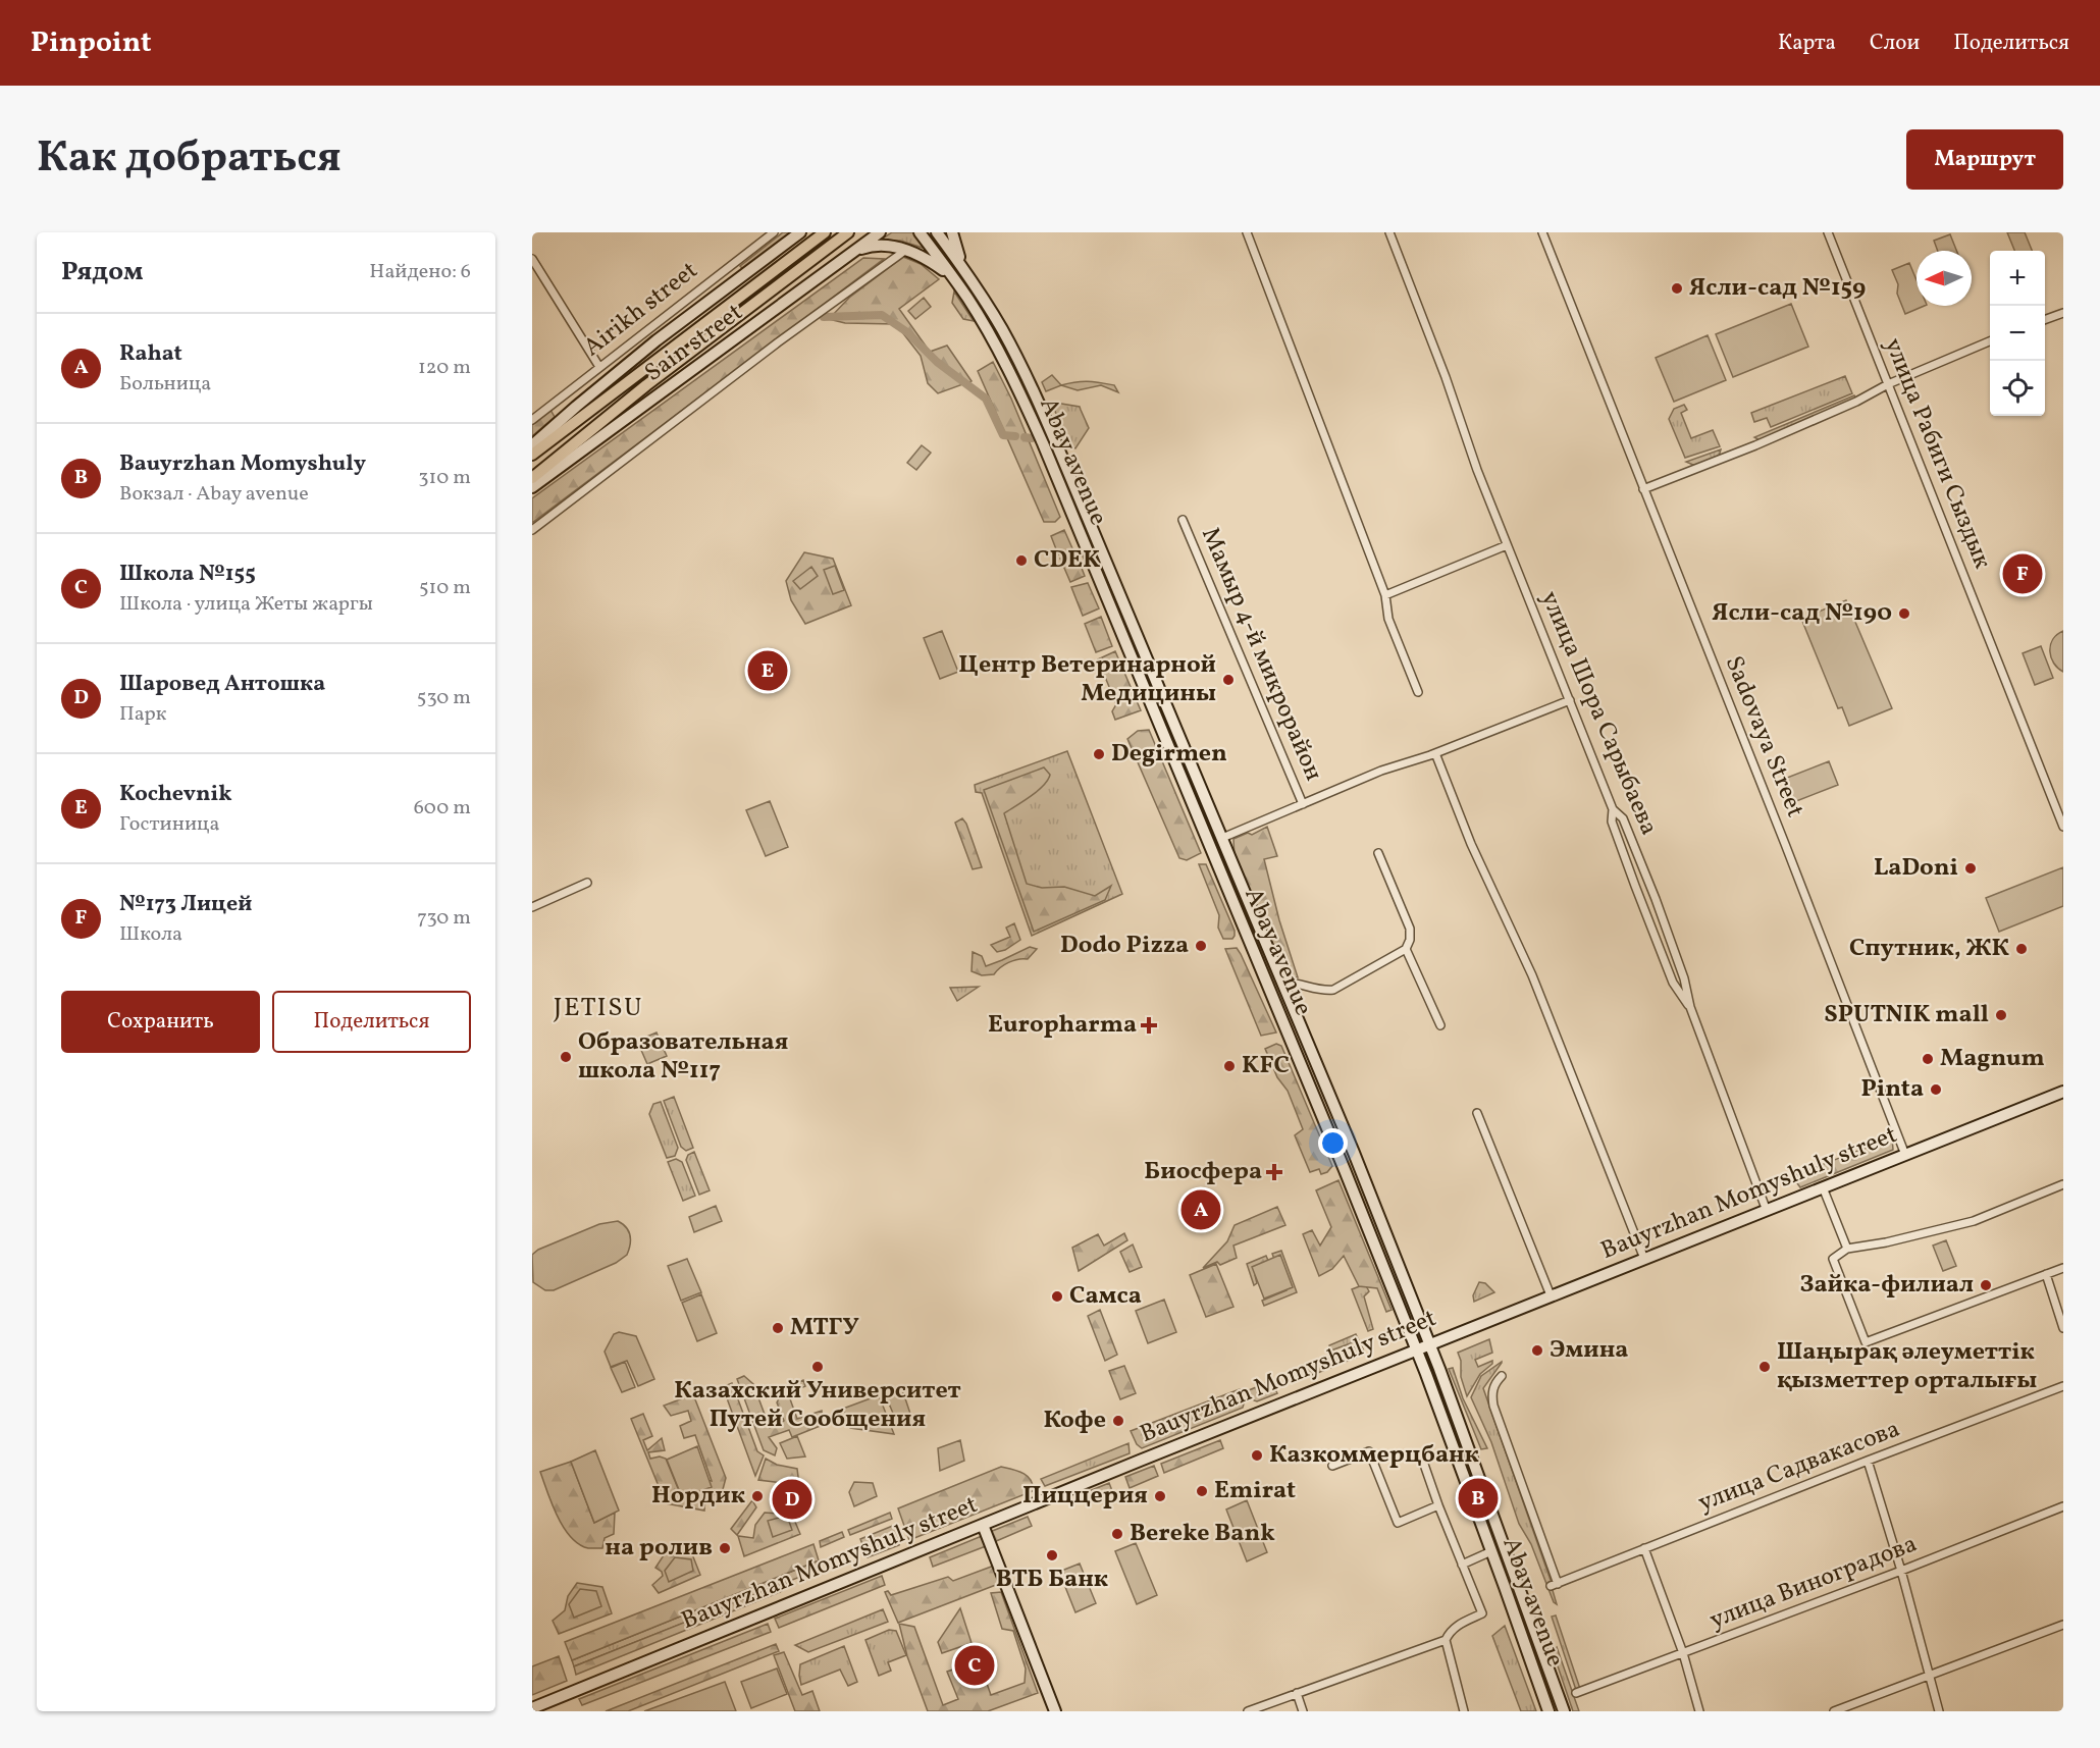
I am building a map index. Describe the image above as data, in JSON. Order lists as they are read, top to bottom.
{
  "streets": {
    "main road": ["Sain street", "Abay avenue", "Bauyrzhan Momyshuly street"],
    "street": [
      "Airikh street",
      "улица Рабиги Сыздык",
      "Мамыр 4-й микрорайон",
      "улица Шора Сарыбаева",
      "Sadovaya Street",
      "улица Садвакасова",
      "улица Виноградова"
    ]
  },
  "crossings": [
    ["Abay avenue", "Bauyrzhan Momyshuly street"],
    ["улица Шора Сарыбаева", "Bauyrzhan Momyshuly street"],
    ["Sadovaya Street", "Bauyrzhan Momyshuly street"]
  ],
  "districts": ["JETISU"],
  "places": {
    "other": [
      "Ясли-сад №159",
      "CDEK",
      "Ясли-сад №190",
      "Центр Ветеринарной Медицины",
      "Degirmen",
      "LaDoni",
      "Dodo Pizza",
      "Спутник, ЖК",
      "SPUTNIK mall",
      "Образовательная школа №117",
      "Magnum",
      "KFC",
      "Pinta",
      "Зайка-филиал",
      "Самса",
      "МТГУ",
      "Эмина",
      "Казахский Университет Путей Сообщения",
      "Шаңырақ әлеуметтік қызметтер орталығы",
      "Кофе",
      "Казкоммерцбанк",
      "Emirat",
      "Нордик",
      "Пиццерия",
      "Bereke Bank",
      "на ролив",
      "ВТБ Банк"
    ],
    "health": ["Europharma", "Биосфера"]
  },
  "north": "left",
  "page": {
    "header": "Pinpoint",
    "nav": ["Карта", "Слои", "Поделиться"],
    "title": "Как добраться",
    "buttons": [
      "Маршрут",
      ["Сохранить", "Поделиться"]
    ],
    "heading": ["Рядом", "Найдено: 6"],
    "map_buttons": ["+", "−"],
    "list": [
      {
        "mark": "A",
        "name": "Rahat",
        "note": "Больница",
        "value": "120 m"
      },
      {
        "mark": "B",
        "name": "Bauyrzhan Momyshuly",
        "note": "Вокзал · Abay avenue",
        "value": "310 m"
      },
      {
        "mark": "C",
        "name": "Школа №155",
        "note": "Школа · улица Жеты жаргы",
        "value": "510 m"
      },
      {
        "mark": "D",
        "name": "Шаровед Антошка",
        "note": "Парк",
        "value": "530 m"
      },
      {
        "mark": "E",
        "name": "Kochevnik",
        "note": "Гостиница",
        "value": "600 m"
      },
      {
        "mark": "F",
        "name": "№173 Лицей",
        "note": "Школа",
        "value": "730 m"
      }
    ],
    "pins": [
      "F",
      "E",
      "A",
      "B",
      "D",
      "C"
    ]
  }
}
